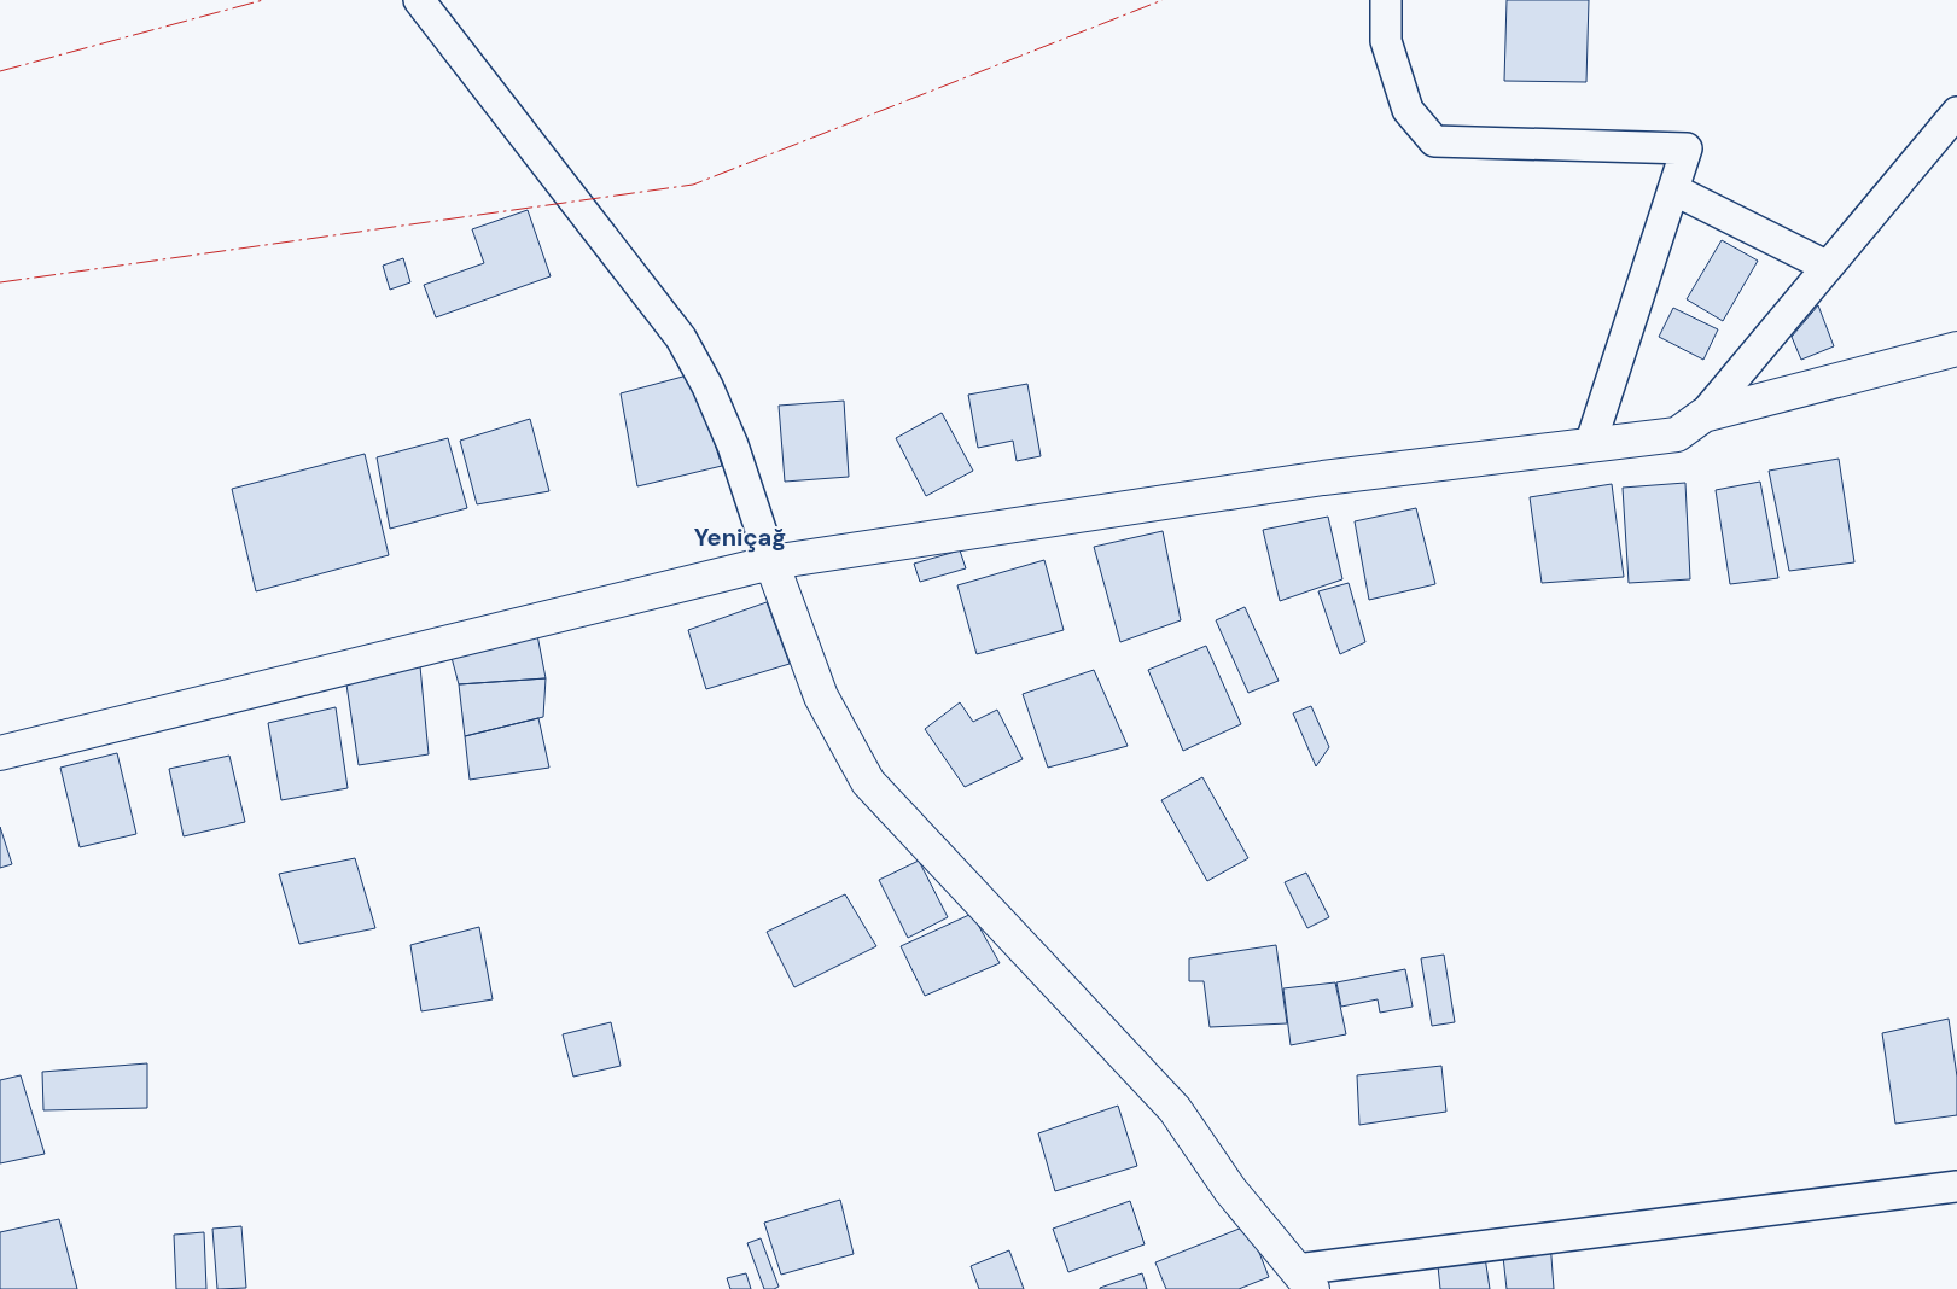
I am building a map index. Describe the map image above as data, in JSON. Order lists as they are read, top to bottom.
{
  "districts": ["Yeniçağ"]
}
